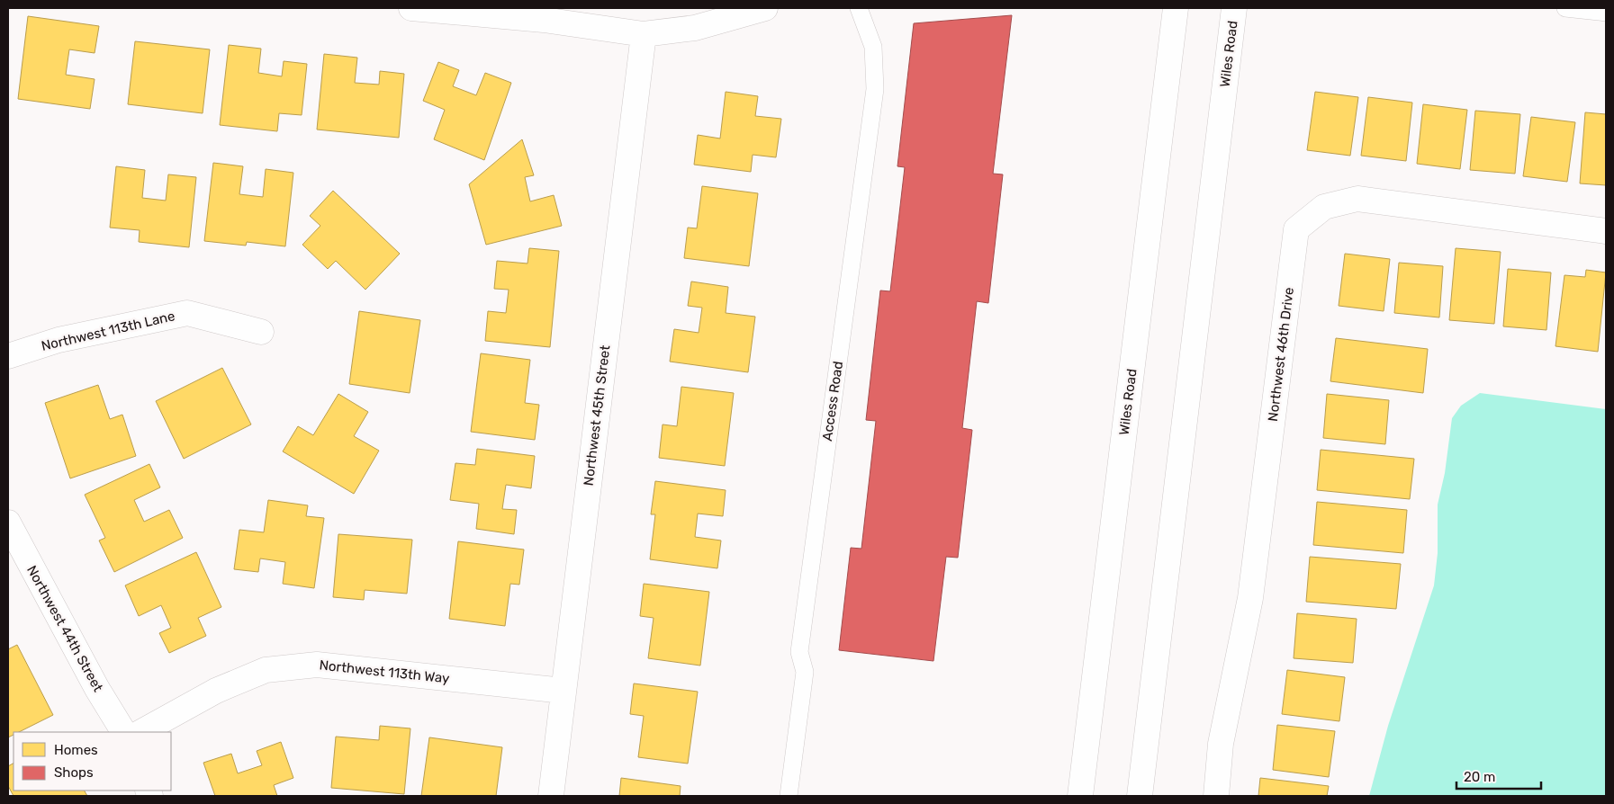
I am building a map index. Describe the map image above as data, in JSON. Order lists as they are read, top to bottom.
{
  "streets": {
    "street": [
      "Wiles Road",
      "Northwest 113th Lane",
      "Northwest 46th Drive",
      "Northwest 45th Street",
      "Northwest 44th Street",
      "Northwest 113th Way"
    ],
    "lane": ["Access Road"]
  },
  "crossings": [
    ["Northwest 45th Street", "Northwest 113th Way"]
  ],
  "legend": ["Homes", "Shops"],
  "scale_bar": "20 m"
}
